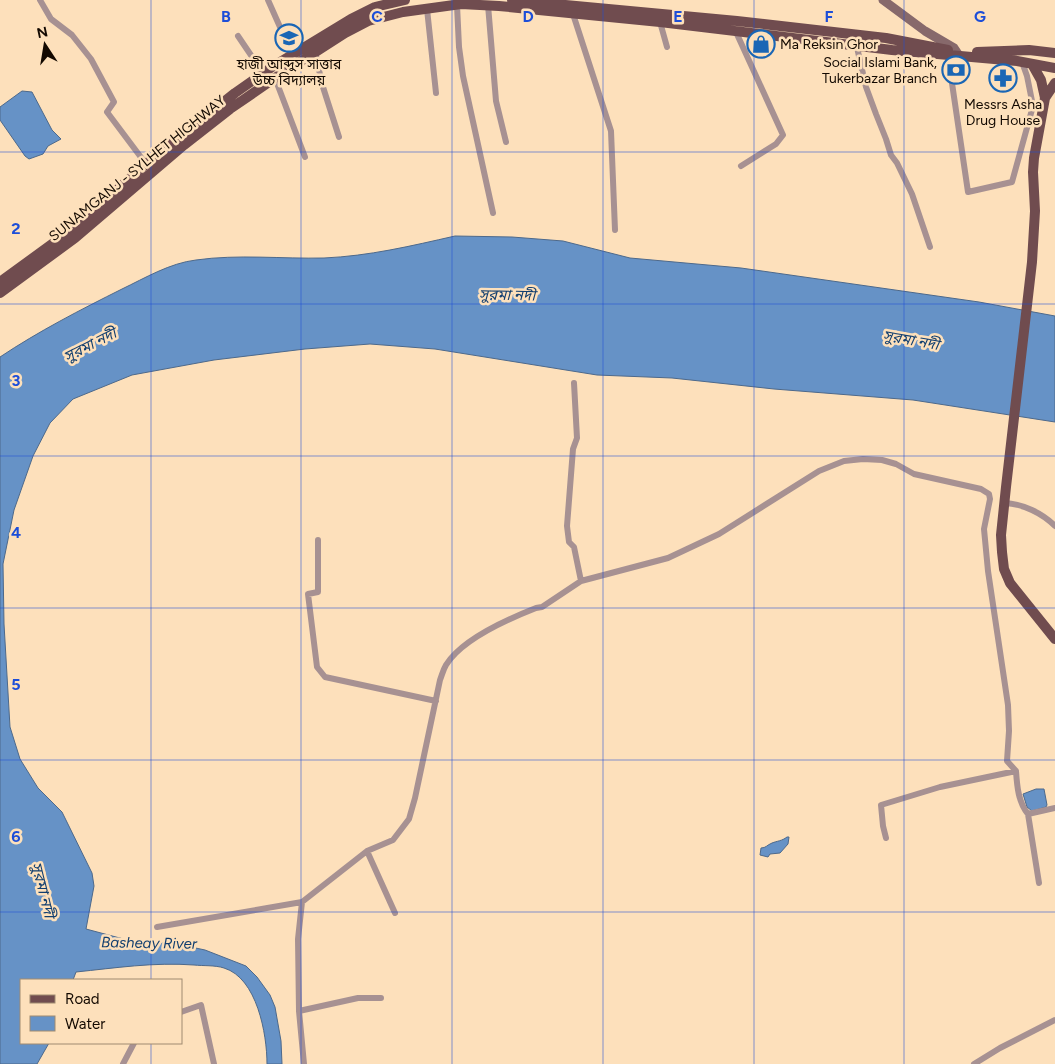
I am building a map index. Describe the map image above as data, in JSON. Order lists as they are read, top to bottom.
{
  "streets": {
    "main road": ["SUNAMGANJ - SYLHET HIGHWAY"]
  },
  "water": ["সুরমা নদী", "Basheay River"],
  "places": {
    "school or university": ["হাজী আব্দুস সাত্তার উচ্চ বিদ্যালয়"],
    "shop": ["Ma Reksin Ghor"],
    "bank": ["Social Islami Bank, Tukerbazar Branch"],
    "pharmacy": ["Messrs Asha Drug House"]
  },
  "legend": ["Road", "Water"],
  "north": "top",
  "grid": {
    "columns": [
      "B",
      "C",
      "D",
      "E",
      "F",
      "G"
    ],
    "rows": [
      "2",
      "3",
      "4",
      "5",
      "6"
    ]
  }
}
